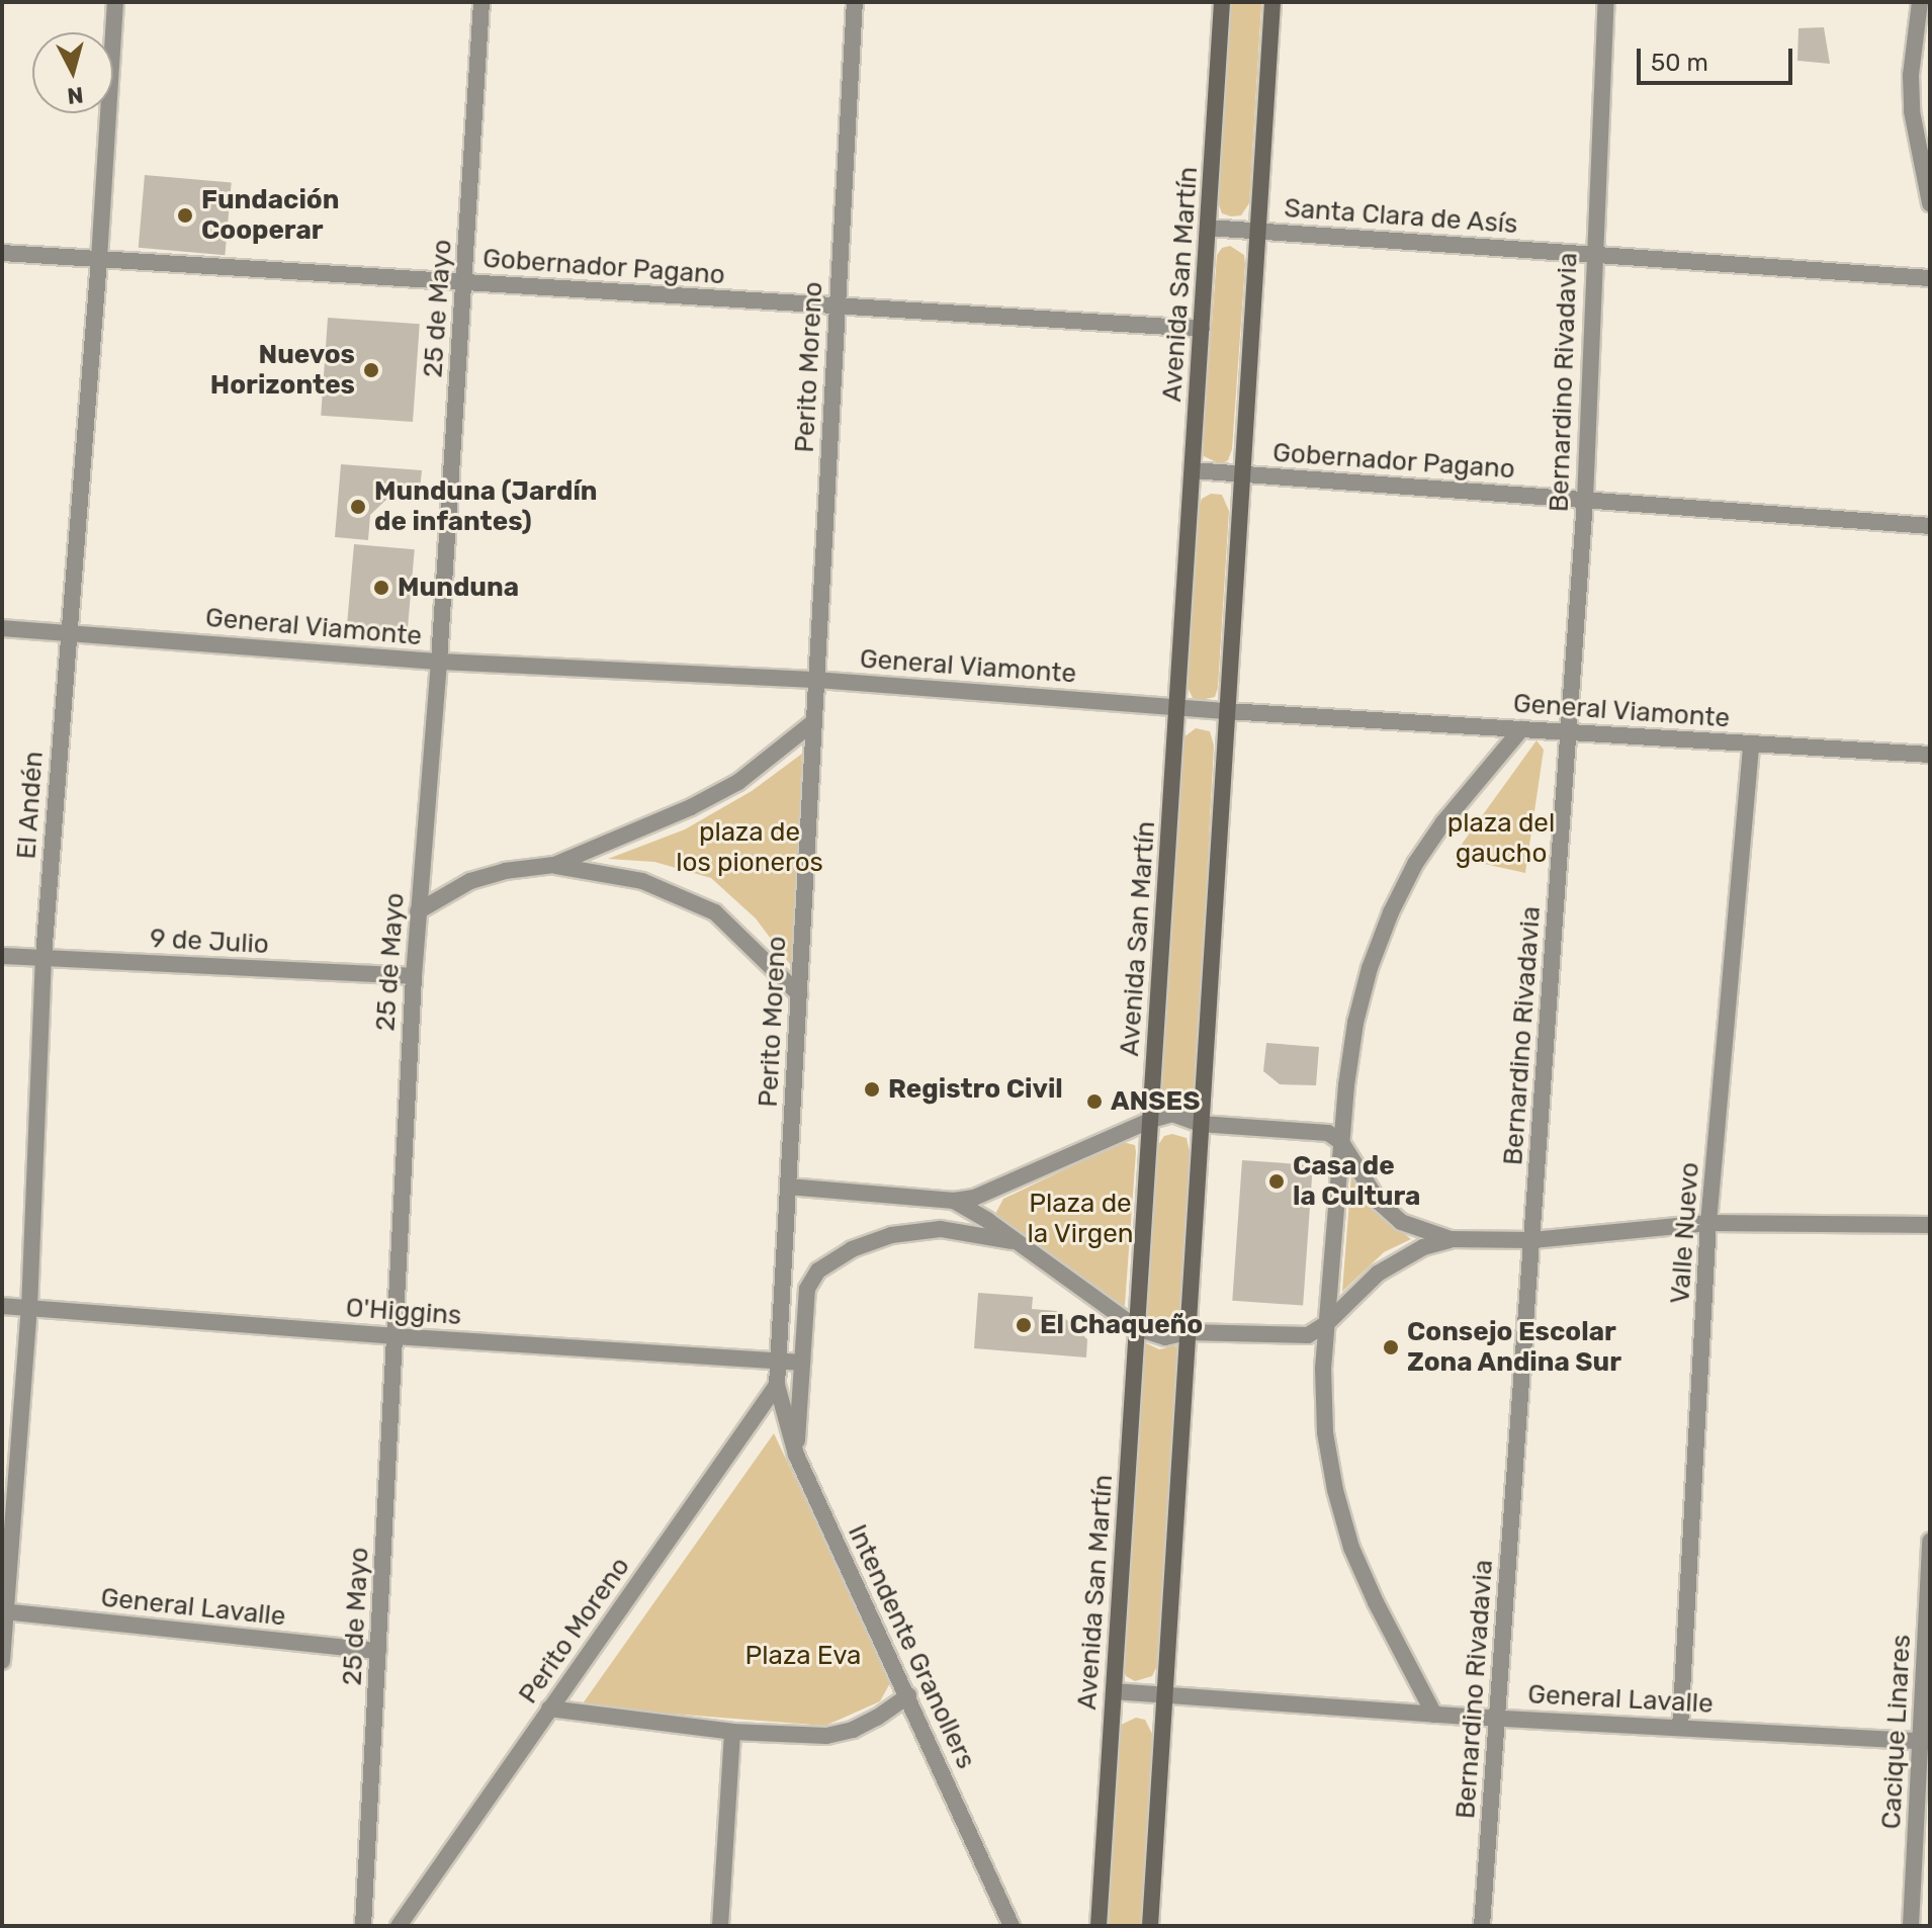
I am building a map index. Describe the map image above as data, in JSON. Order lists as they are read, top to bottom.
{
  "streets": {
    "main road": ["Avenida San Martín"],
    "street": [
      "Santa Clara de Asís",
      "Gobernador Pagano",
      "25 de Mayo",
      "Perito Moreno",
      "Bernardino Rivadavia",
      "General Viamonte",
      "El Andén",
      "9 de Julio",
      "Valle Nuevo",
      "O'Higgins",
      "General Lavalle",
      "Intendente Granollers",
      "Cacique Linares"
    ]
  },
  "crossings": [
    ["Santa Clara de Asís", "Avenida San Martín"],
    ["Santa Clara de Asís", "Bernardino Rivadavia"],
    ["Gobernador Pagano", "Avenida San Martín"],
    ["Gobernador Pagano", "25 de Mayo"],
    ["Gobernador Pagano", "Perito Moreno"],
    ["Gobernador Pagano", "Bernardino Rivadavia"],
    ["Gobernador Pagano", "El Andén"],
    ["Avenida San Martín", "General Viamonte"],
    ["Avenida San Martín", "General Lavalle"],
    ["25 de Mayo", "General Viamonte"],
    ["25 de Mayo", "9 de Julio"],
    ["25 de Mayo", "O'Higgins"],
    ["25 de Mayo", "General Lavalle"],
    ["Perito Moreno", "General Viamonte"],
    ["Perito Moreno", "O'Higgins"],
    ["Perito Moreno", "Intendente Granollers"],
    ["Bernardino Rivadavia", "General Viamonte"],
    ["Bernardino Rivadavia", "General Lavalle"],
    ["General Viamonte", "El Andén"],
    ["General Viamonte", "Valle Nuevo"],
    ["El Andén", "9 de Julio"],
    ["El Andén", "O'Higgins"],
    ["El Andén", "General Lavalle"],
    ["Valle Nuevo", "General Lavalle"],
    ["General Lavalle", "Cacique Linares"]
  ],
  "parks": [
    "plaza del gaucho",
    "plaza de los pioneros",
    "Plaza de la Virgen",
    "Plaza Eva"
  ],
  "places": [
    "Fundación Cooperar",
    "Nuevos Horizontes",
    "Munduna (Jardín de infantes)",
    "Munduna",
    "Registro Civil",
    "ANSES",
    "Casa de la Cultura",
    "El Chaqueño",
    "Consejo Escolar Zona Andina Sur"
  ],
  "scale_bar": "50 m",
  "north": "bottom"
}
